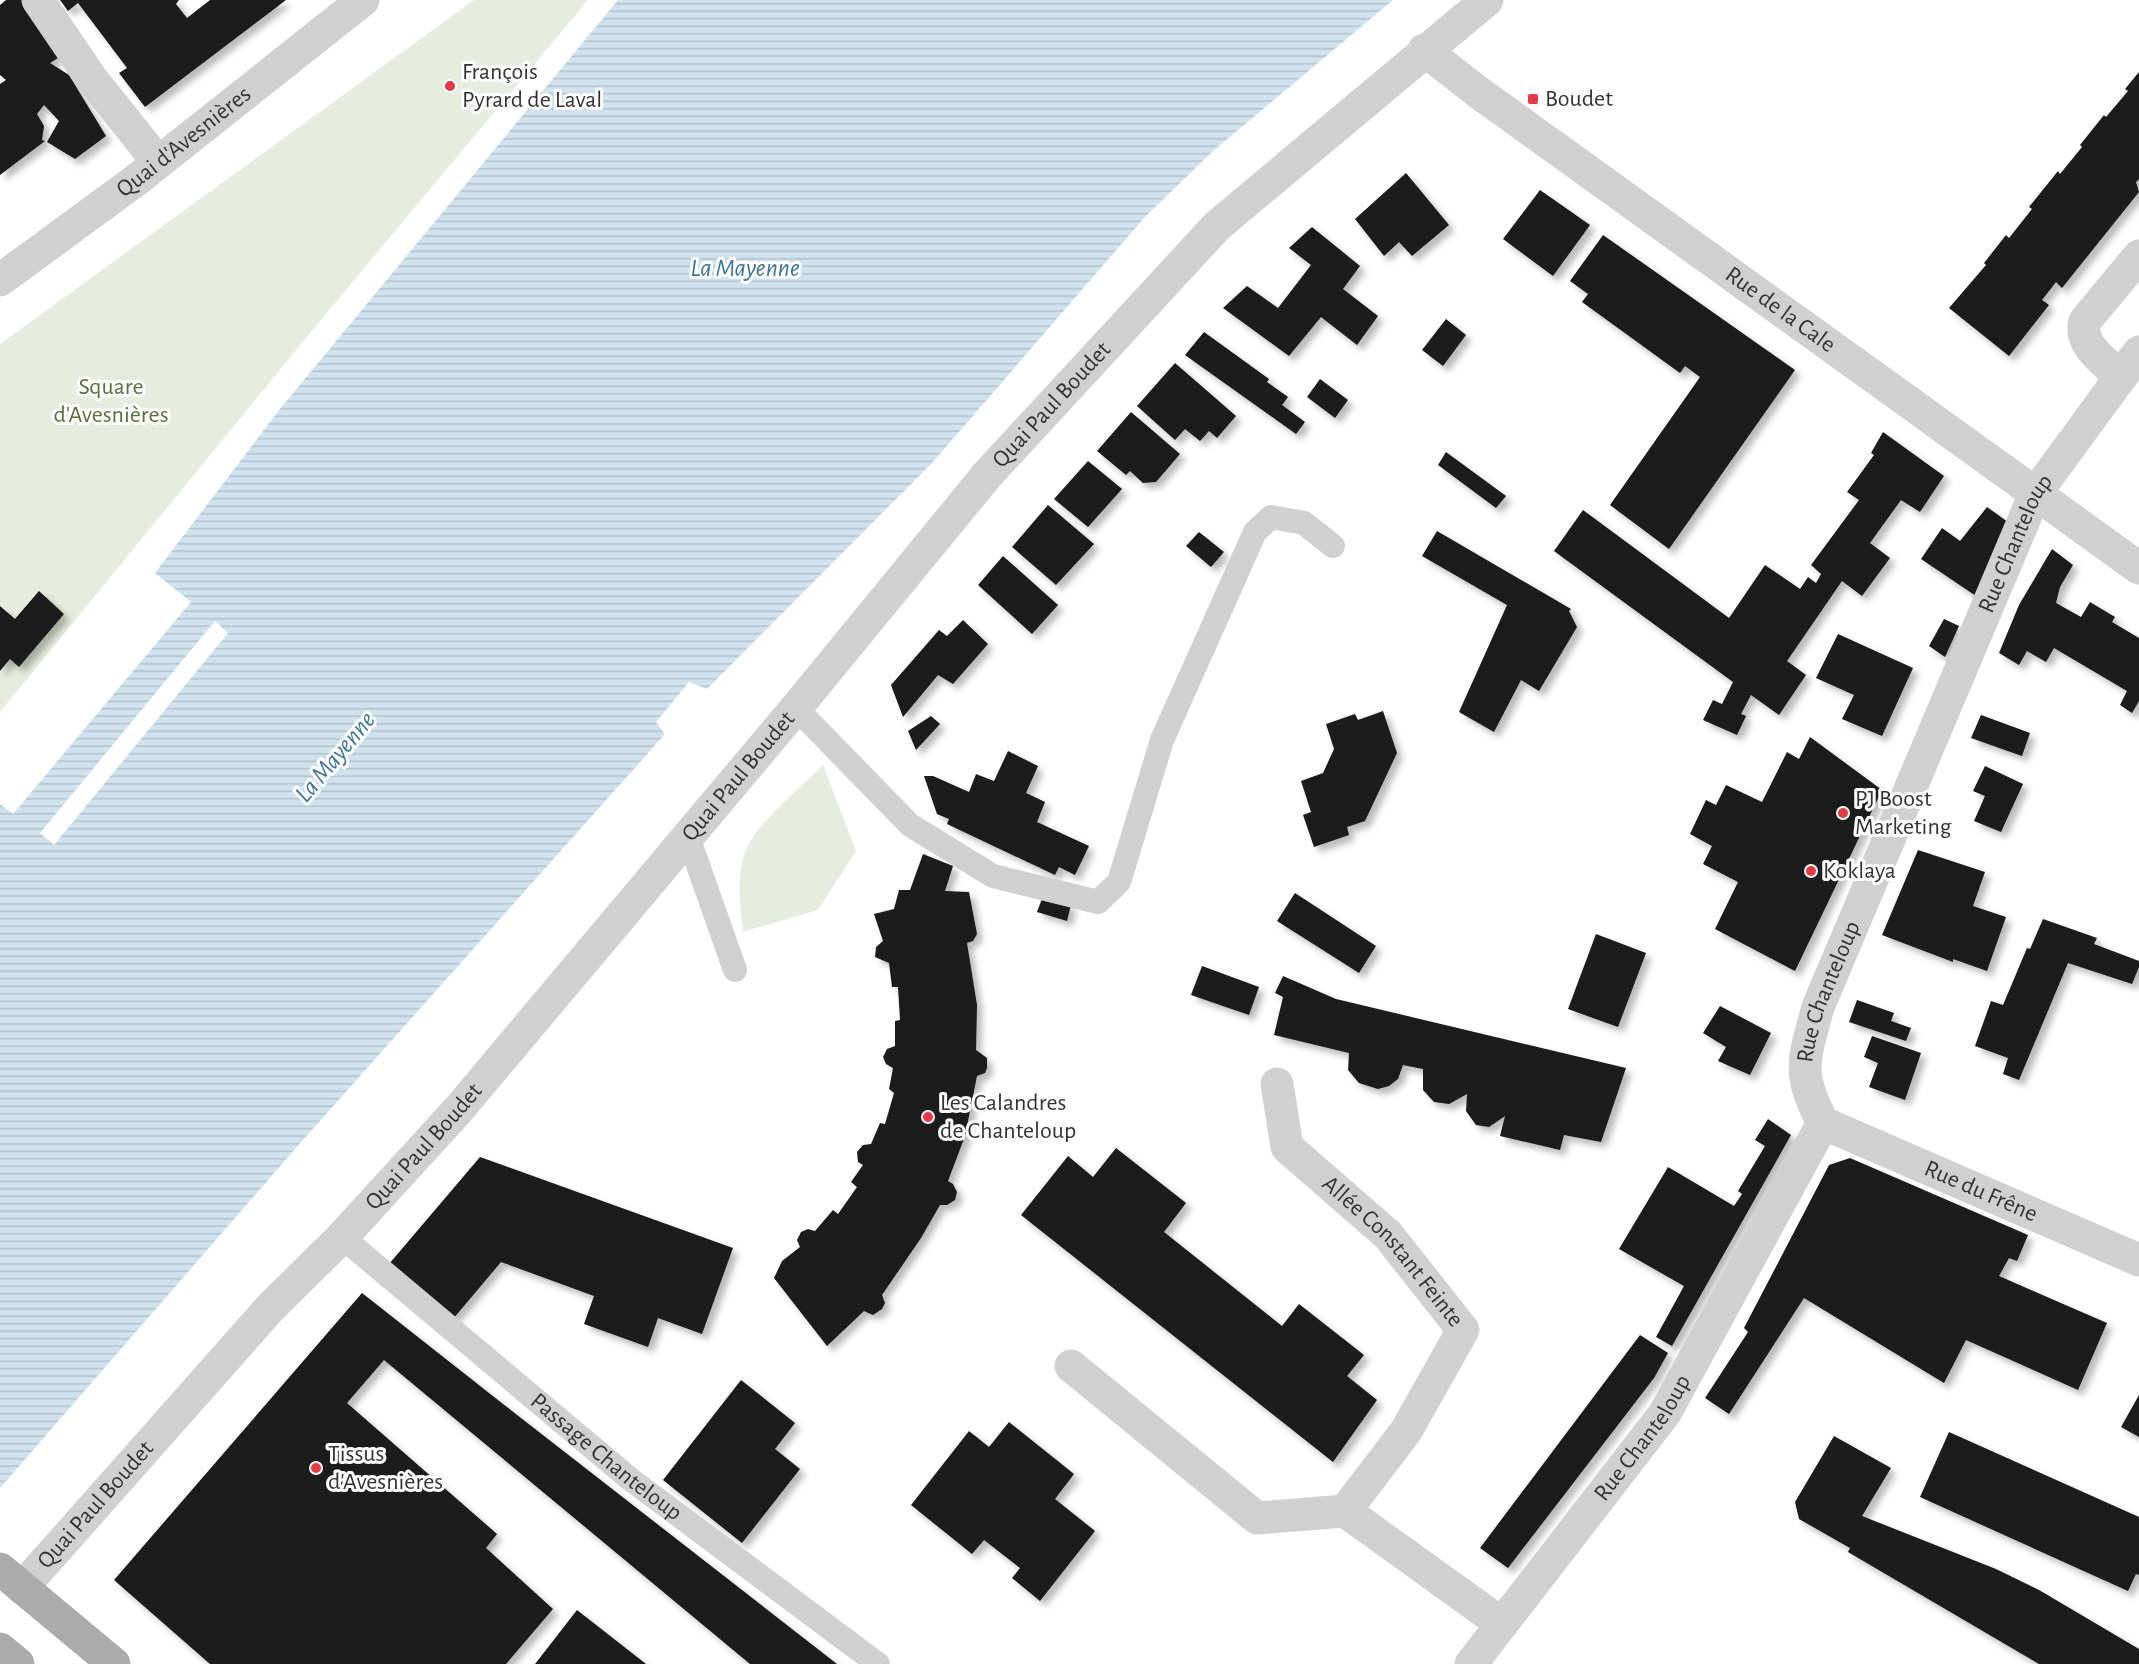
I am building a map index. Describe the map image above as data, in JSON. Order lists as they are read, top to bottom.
{
  "streets": {
    "street": [
      "Quai d'Avesnières",
      "Rue de la Cale",
      "Quai Paul Boudet",
      "Rue Chanteloup",
      "Rue du Frêne",
      "Allée Constant Feinte"
    ],
    "lane": ["Passage Chanteloup"]
  },
  "crossings": [
    ["Rue de la Cale", "Quai Paul Boudet"],
    ["Rue de la Cale", "Rue Chanteloup"],
    ["Quai Paul Boudet", "Passage Chanteloup"],
    ["Rue Chanteloup", "Rue du Frêne"]
  ],
  "water": ["La Mayenne"],
  "parks": ["Square d'Avesnières"],
  "places": {
    "other": [
      "François Pyrard de Laval",
      "PJ Boost Marketing",
      "Koklaya",
      "Les Calandres de Chanteloup",
      "Tissus d'Avesnières"
    ],
    "transit": ["Boudet"]
  }
}
